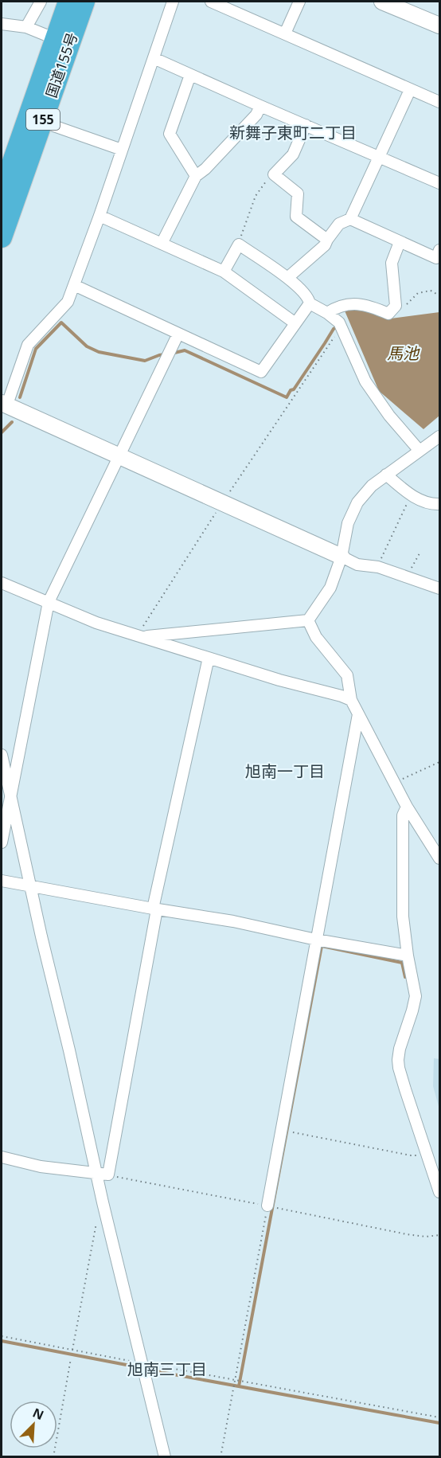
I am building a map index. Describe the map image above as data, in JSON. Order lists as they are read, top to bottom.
{
  "streets": {
    "highway": ["国道155号", "155"]
  },
  "districts": ["新舞子東町二丁目", "旭南一丁目", "旭南三丁目"],
  "water": ["馬池"],
  "north": "top right"
}
